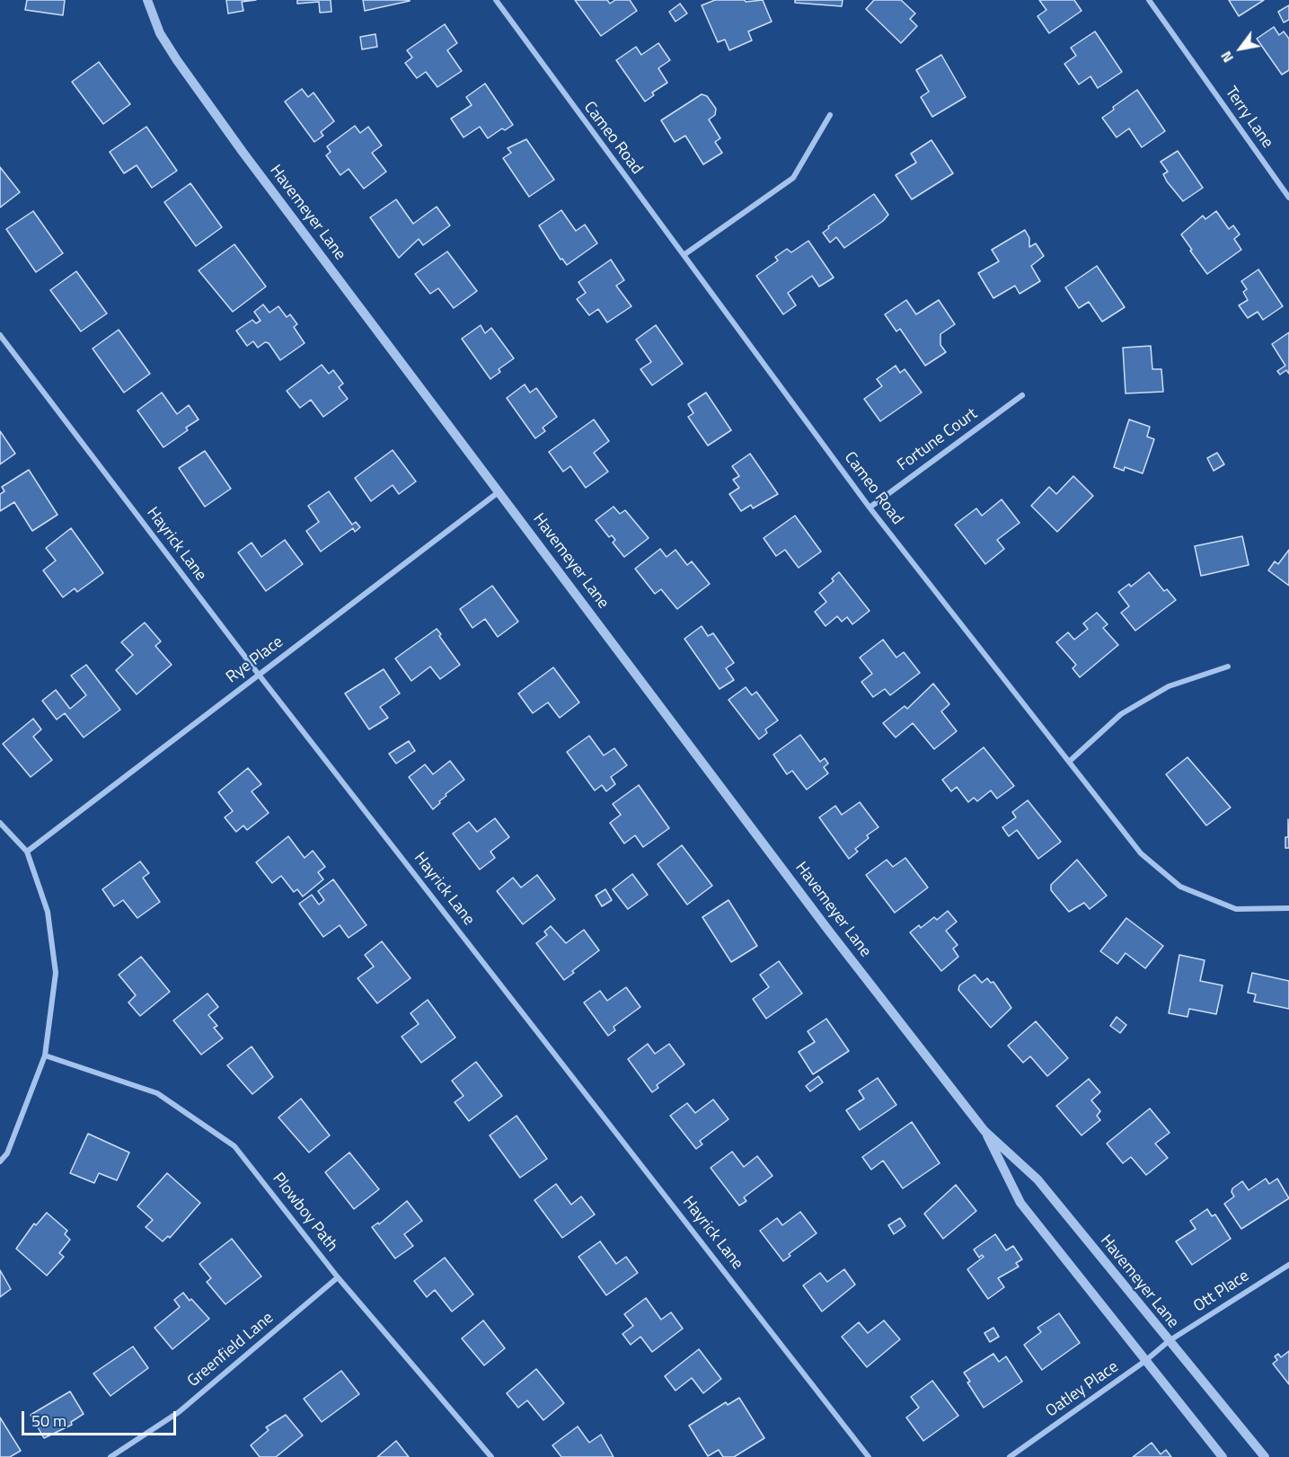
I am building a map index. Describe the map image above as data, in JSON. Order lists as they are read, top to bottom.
{
  "streets": {
    "street": [
      "Terry Lane",
      "Cameo Road",
      "Havemeyer Lane",
      "Fortune Court",
      "Hayrick Lane",
      "Rye Place",
      "Plowboy Path",
      "Ott Place",
      "Greenfield Lane",
      "Oatley Place"
    ]
  },
  "crossings": [
    ["Cameo Road", "Fortune Court"],
    ["Havemeyer Lane", "Rye Place"],
    ["Havemeyer Lane", "Ott Place"],
    ["Havemeyer Lane", "Oatley Place"],
    ["Hayrick Lane", "Rye Place"],
    ["Plowboy Path", "Greenfield Lane"],
    ["Ott Place", "Oatley Place"]
  ],
  "scale_bar": "50 m",
  "north": "bottom left"
}
